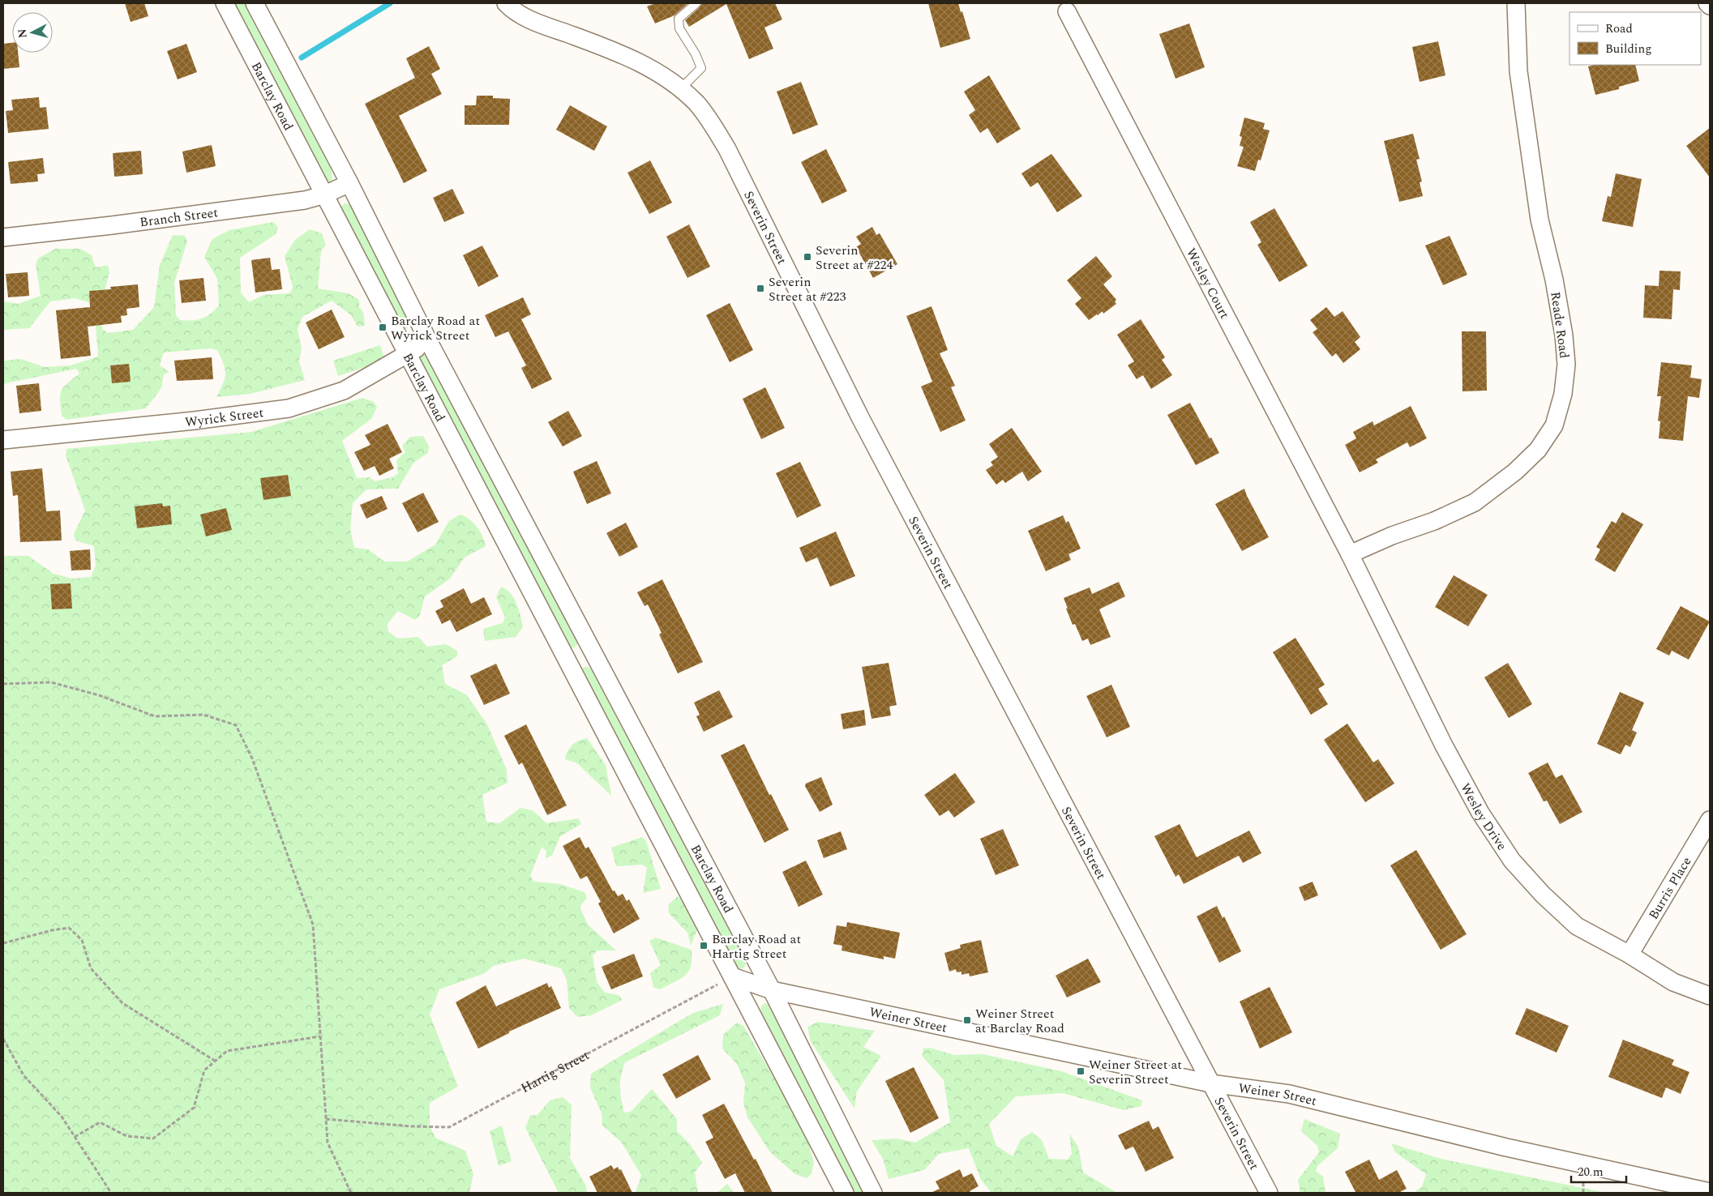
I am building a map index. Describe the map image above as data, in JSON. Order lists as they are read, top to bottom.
{
  "streets": {
    "street": [
      "Barclay Road",
      "Branch Street",
      "Severin Street",
      "Wesley Court",
      "Reade Road",
      "Wyrick Street",
      "Wesley Drive",
      "Burris Place",
      "Weiner Street"
    ],
    "path": ["Hartig Street"]
  },
  "crossings": [
    ["Barclay Road", "Branch Street"],
    ["Barclay Road", "Wyrick Street"],
    ["Barclay Road", "Weiner Street"],
    ["Barclay Road", "Hartig Street"],
    ["Severin Street", "Weiner Street"],
    ["Wesley Court", "Reade Road"],
    ["Wesley Court", "Wesley Drive"],
    ["Reade Road", "Wesley Drive"],
    ["Wesley Drive", "Burris Place"]
  ],
  "places": {
    "transit": [
      "Severin Street at #224",
      "Severin Street at #223",
      "Barclay Road at Wyrick Street",
      "Barclay Road at Hartig Street",
      "Weiner Street at Barclay Road",
      "Weiner Street at Severin Street"
    ]
  },
  "legend": ["Road", "Building"],
  "scale_bar": "20 m",
  "north": "left"
}
